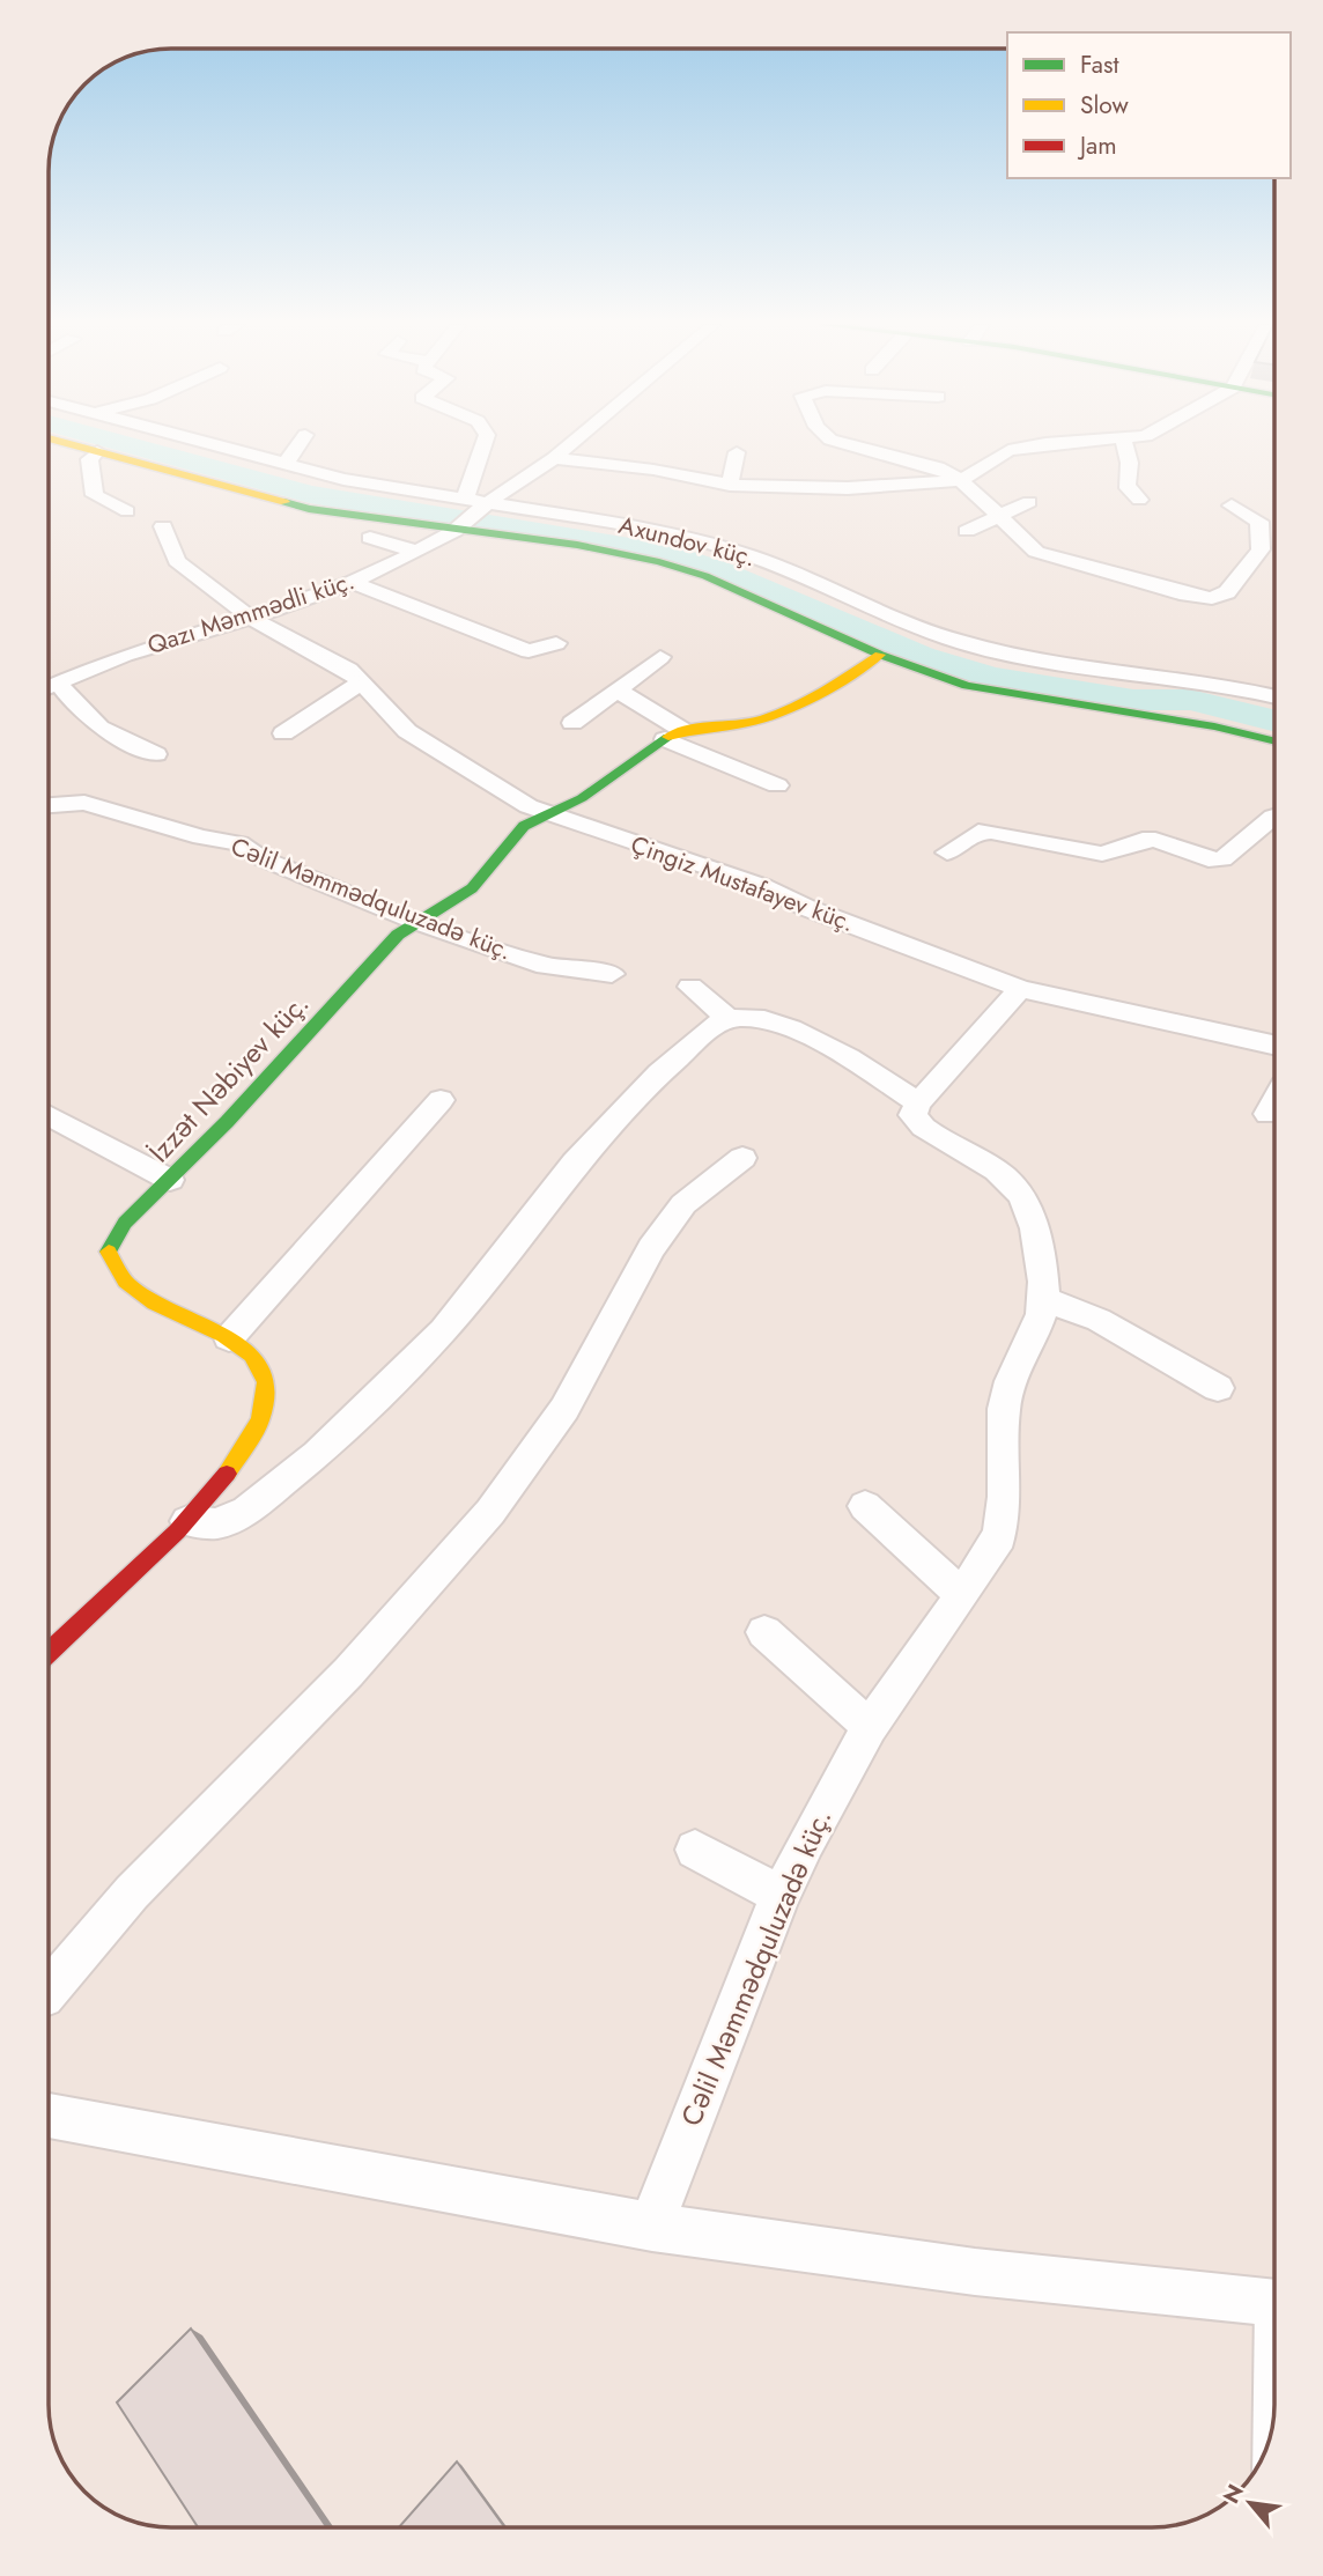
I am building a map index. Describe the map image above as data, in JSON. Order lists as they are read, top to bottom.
{
  "streets": {
    "street": [
      "Axundov küç.",
      "Qazı Məmmədli küç.",
      "Çingiz Mustafayev küç.",
      "Cəlil Məmmədquluzadə küç.",
      "İzzət Nəbiyev küç."
    ]
  },
  "crossings": [
    ["Axundov küç.", "Qazı Məmmədli küç."],
    ["Qazı Məmmədli küç.", "Çingiz Mustafayev küç."],
    ["Çingiz Mustafayev küç.", "İzzət Nəbiyev küç."],
    ["Cəlil Məmmədquluzadə küç.", "İzzət Nəbiyev küç."]
  ],
  "legend": ["Fast", "Slow", "Jam"],
  "north": "top left"
}
